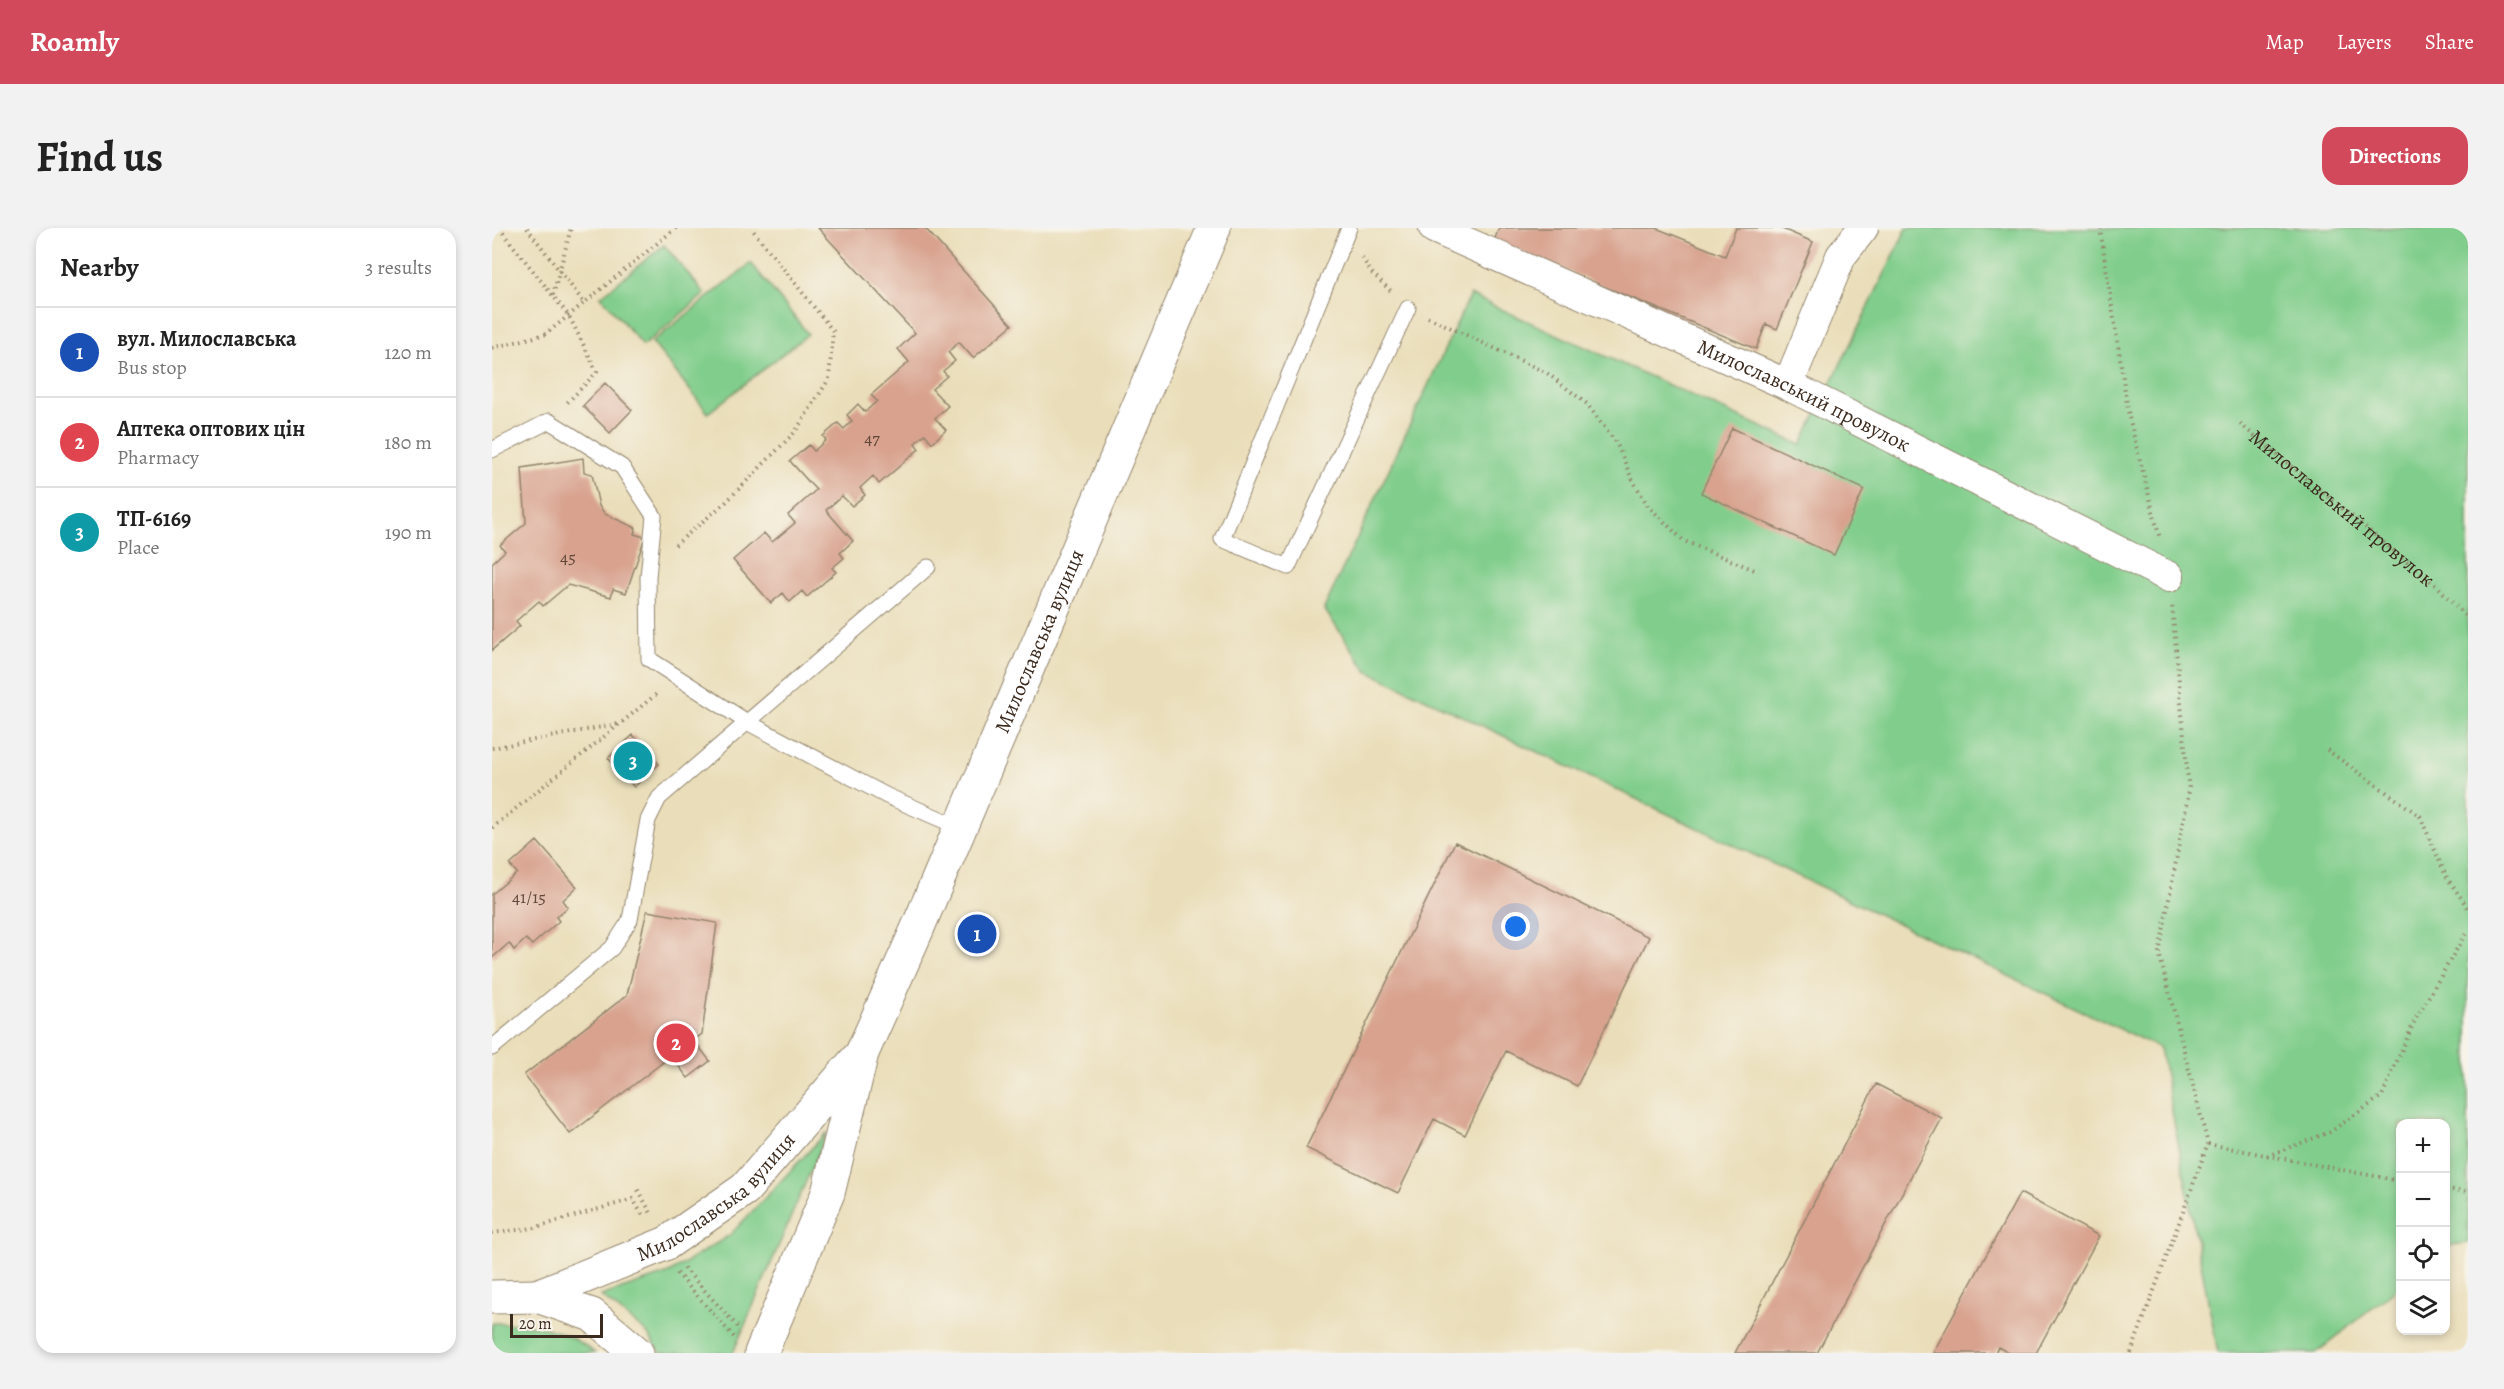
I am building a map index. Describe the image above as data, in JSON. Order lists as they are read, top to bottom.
{
  "streets": {
    "main road": ["Милославська вулиця"],
    "street": ["Милославський провулок"]
  },
  "house_numbers": ["47", "45", "41/15"],
  "scale_bar": "20 m",
  "page": {
    "header": "Roamly",
    "nav": ["Map", "Layers", "Share"],
    "buttons": "Directions",
    "title": "Find us",
    "heading": ["Nearby", "3 results"],
    "list": [
      {
        "mark": "1",
        "name": "вул. Милославська",
        "note": "Bus stop",
        "value": "120 m"
      },
      {
        "mark": "2",
        "name": "Аптека оптових цін",
        "note": "Pharmacy",
        "value": "180 m"
      },
      {
        "mark": "3",
        "name": "ТП-6169",
        "note": "Place",
        "value": "190 m"
      }
    ],
    "pins": ["3", "1", "2"],
    "map_buttons": ["+", "−"],
    "scale": "20 m"
  }
}
